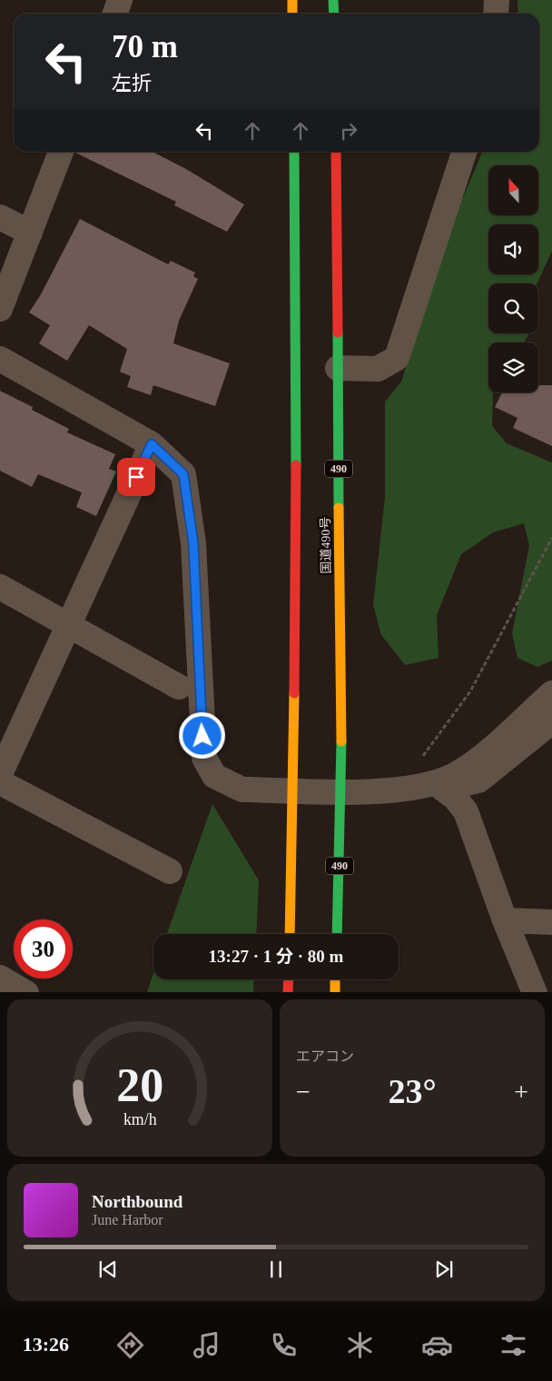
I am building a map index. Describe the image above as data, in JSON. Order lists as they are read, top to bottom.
{
  "streets": {
    "highway": ["490", "国道490号"]
  },
  "north": "top",
  "page": {
    "turn": ["70 m", "左折"],
    "limit": "30",
    "trip": "13:27 · 1 分 · 80 m",
    "tile": "エアコン",
    "heat": ["−", "23°", "+"],
    "song": ["Northbound", "June Harbor"],
    "tabs": "13:26",
    "gauge": ["20", "km/h"]
  }
}
